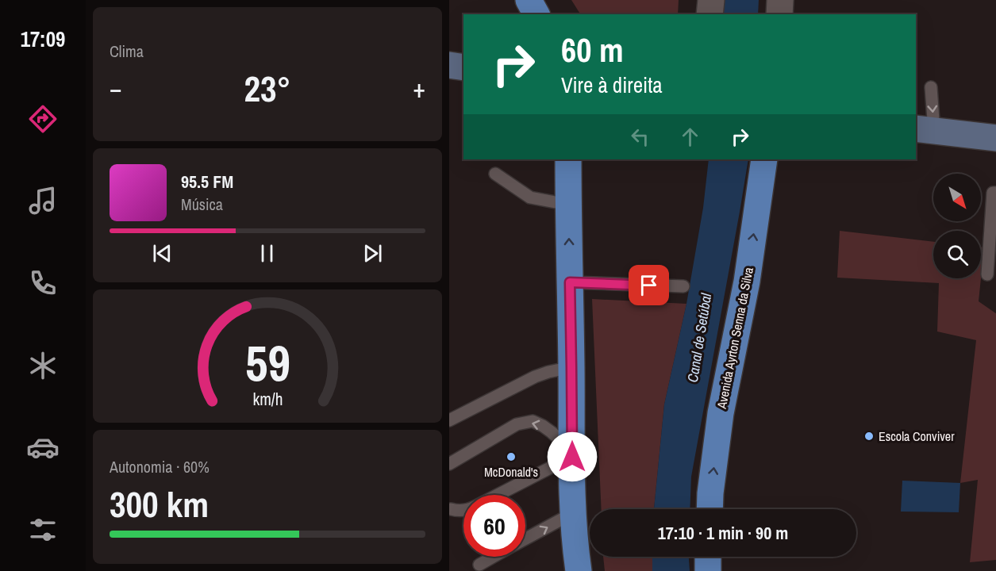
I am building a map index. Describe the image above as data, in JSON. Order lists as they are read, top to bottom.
{
  "streets": {
    "main road": ["Avenida Ayrton Senna da Silva"]
  },
  "water": ["Canal de Setúbal"],
  "places": ["Escola Conviver", "McDonald's"],
  "north": "bottom right",
  "page": {
    "tabs": "17:09",
    "tile": [
      "Clima",
      ["Autonomia · 60%", "300 km"]
    ],
    "turn": ["60 m", "Vire à direita"],
    "heat": ["−", "23°", "+"],
    "song": ["95.5 FM", "Música"],
    "limit": "60",
    "trip": "17:10 · 1 min · 90 m",
    "gauge": ["59", "km/h"]
  }
}
